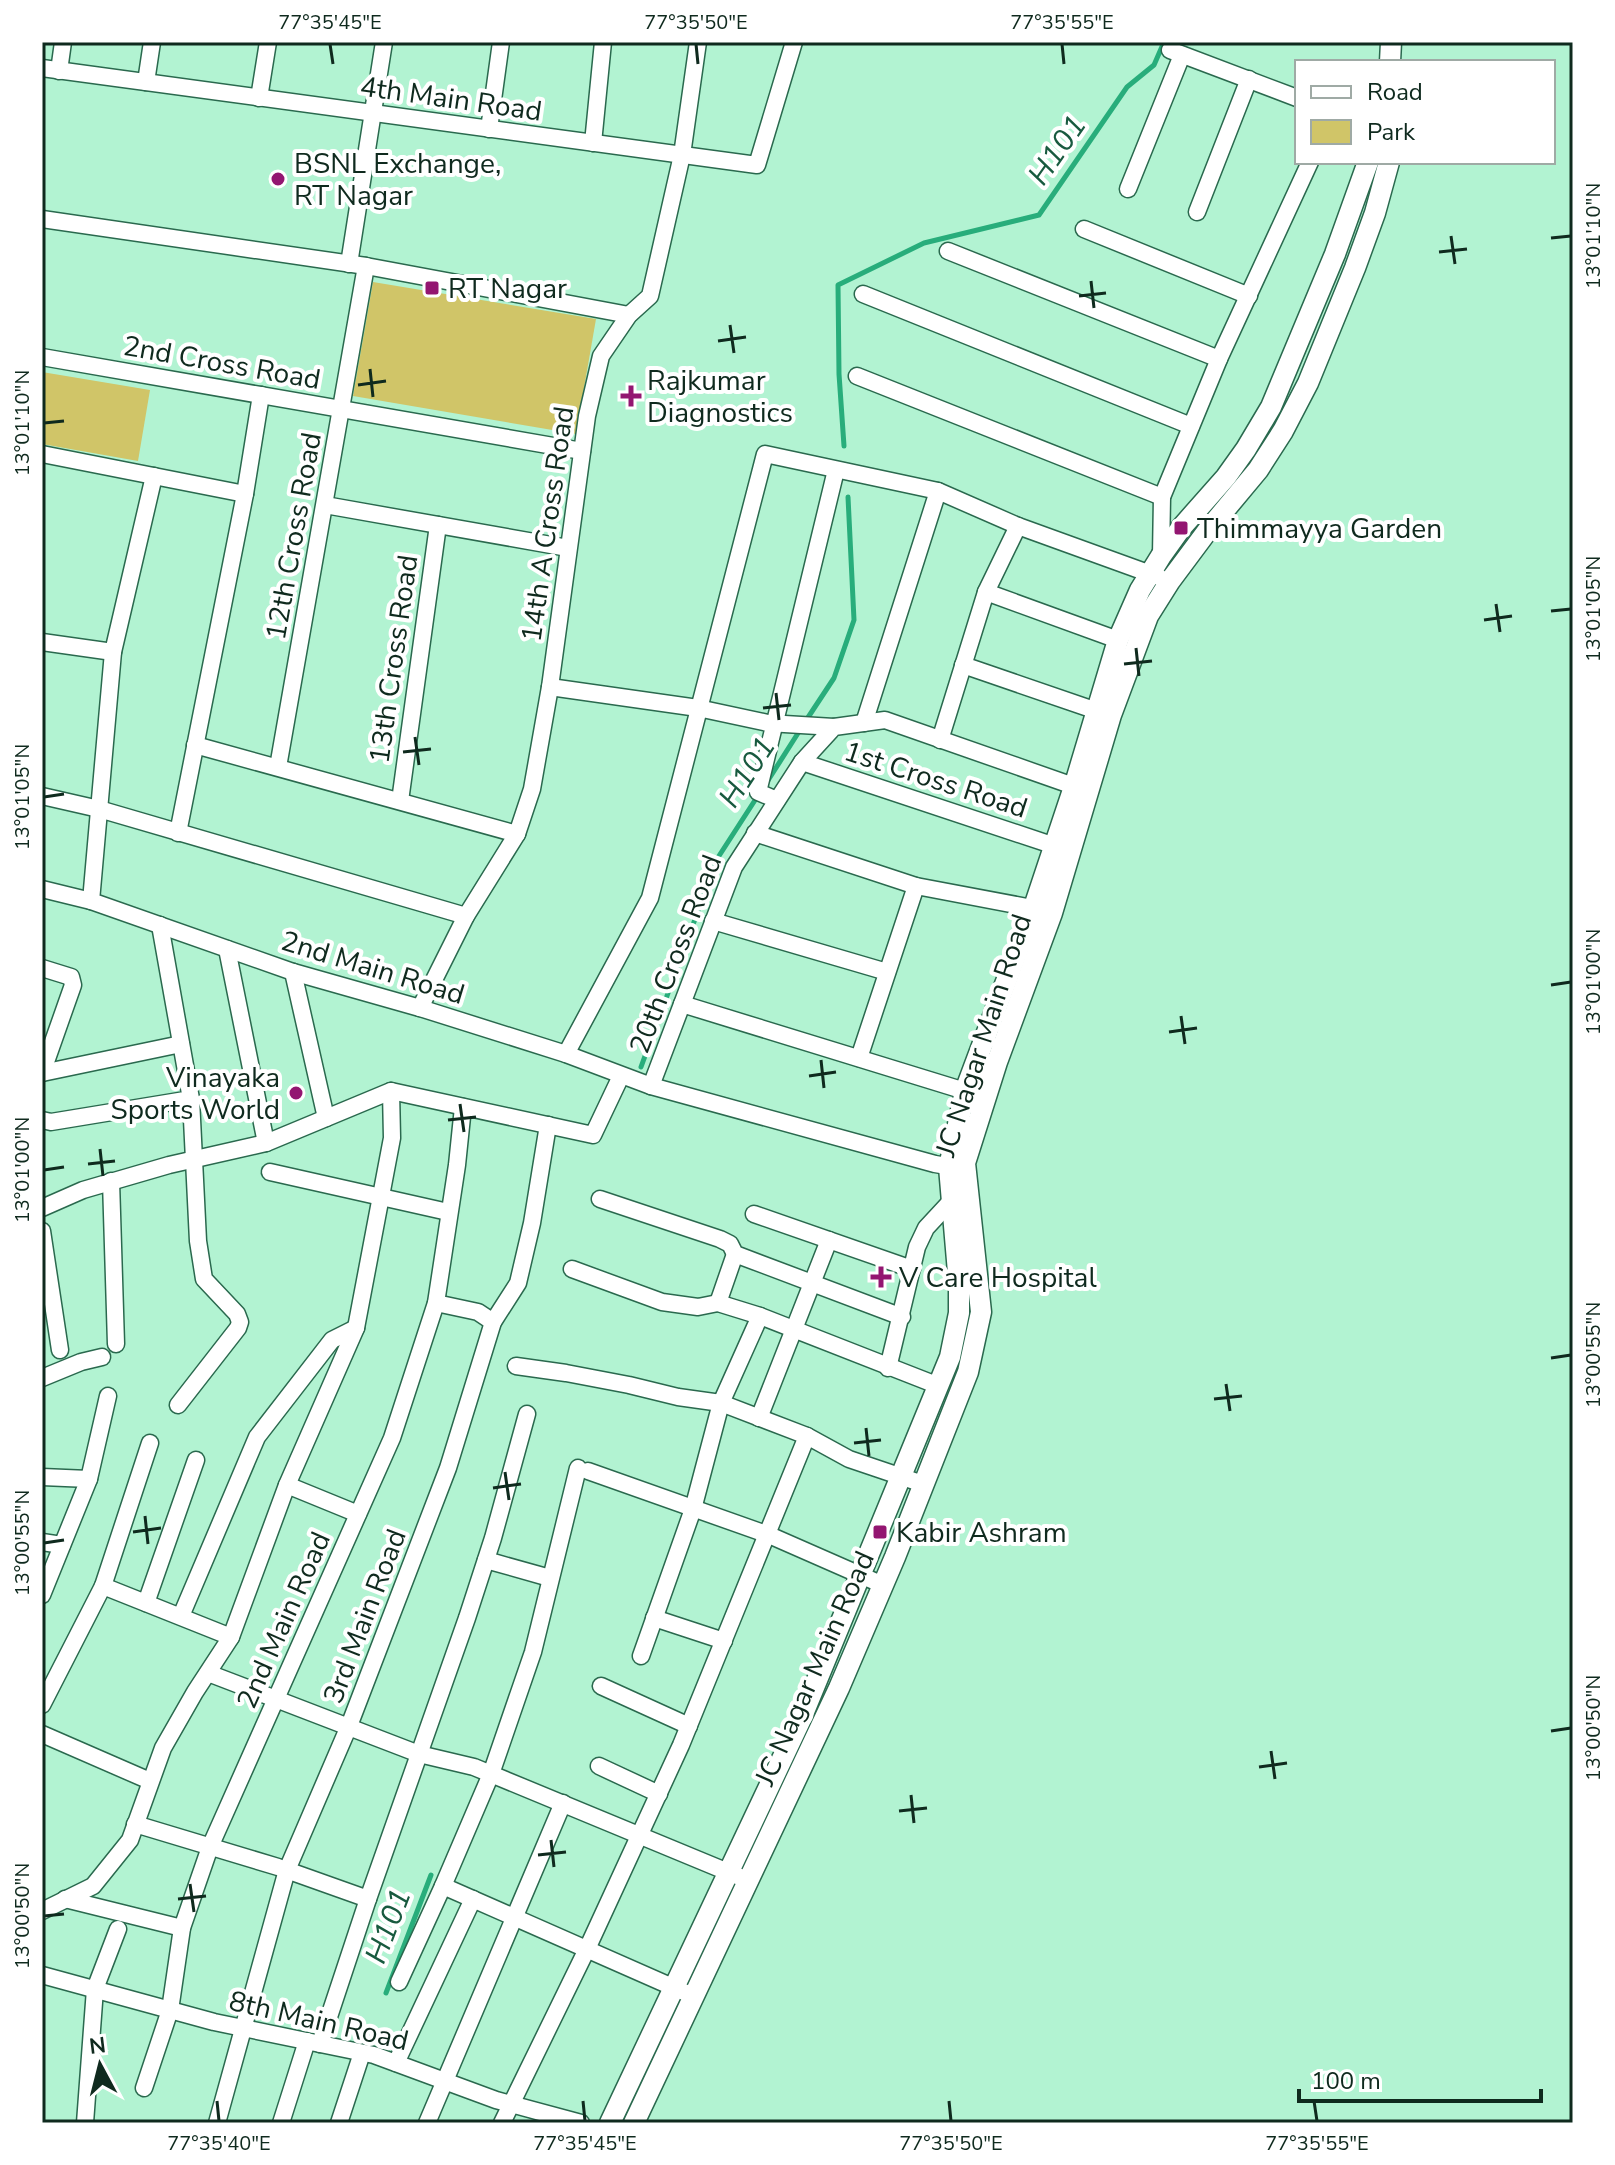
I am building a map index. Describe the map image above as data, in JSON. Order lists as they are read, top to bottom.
{
  "streets": {
    "main road": ["JC Nagar Main Road"],
    "street": [
      "4th Main Road",
      "2nd Cross Road",
      "14th A Cross Road",
      "12th Cross Road",
      "13th Cross Road",
      "1st Cross Road",
      "20th Cross Road",
      "2nd Main Road",
      "3rd Main Road",
      "8th Main Road"
    ]
  },
  "crossings": [
    ["4th Main Road", "14th A Cross Road"],
    ["4th Main Road", "12th Cross Road"],
    ["2nd Cross Road", "14th A Cross Road"],
    ["2nd Cross Road", "12th Cross Road"],
    ["14th A Cross Road", "2nd Main Road"],
    ["1st Cross Road", "20th Cross Road"],
    ["1st Cross Road", "JC Nagar Main Road"],
    ["20th Cross Road", "2nd Main Road"],
    ["2nd Main Road", "JC Nagar Main Road"],
    ["2nd Main Road", "8th Main Road"],
    ["3rd Main Road", "8th Main Road"]
  ],
  "water": ["H101"],
  "places": {
    "other": ["BSNL Exchange, RT Nagar", "Vinayaka Sports World"],
    "transit": ["RT Nagar", "Thimmayya Garden", "Kabir Ashram"],
    "health": ["Rajkumar Diagnostics", "V Care Hospital"]
  },
  "legend": ["Road", "Park"],
  "scale_bar": "100 m",
  "north": "top",
  "coordinates": [
    "77°35'45\"E",
    "77°35'50\"E",
    "77°35'55\"E",
    "13°01'10\"N",
    "13°01'05\"N",
    "13°01'00\"N",
    "13°00'55\"N",
    "13°00'50\"N",
    "77°35'40\"E"
  ]
}
